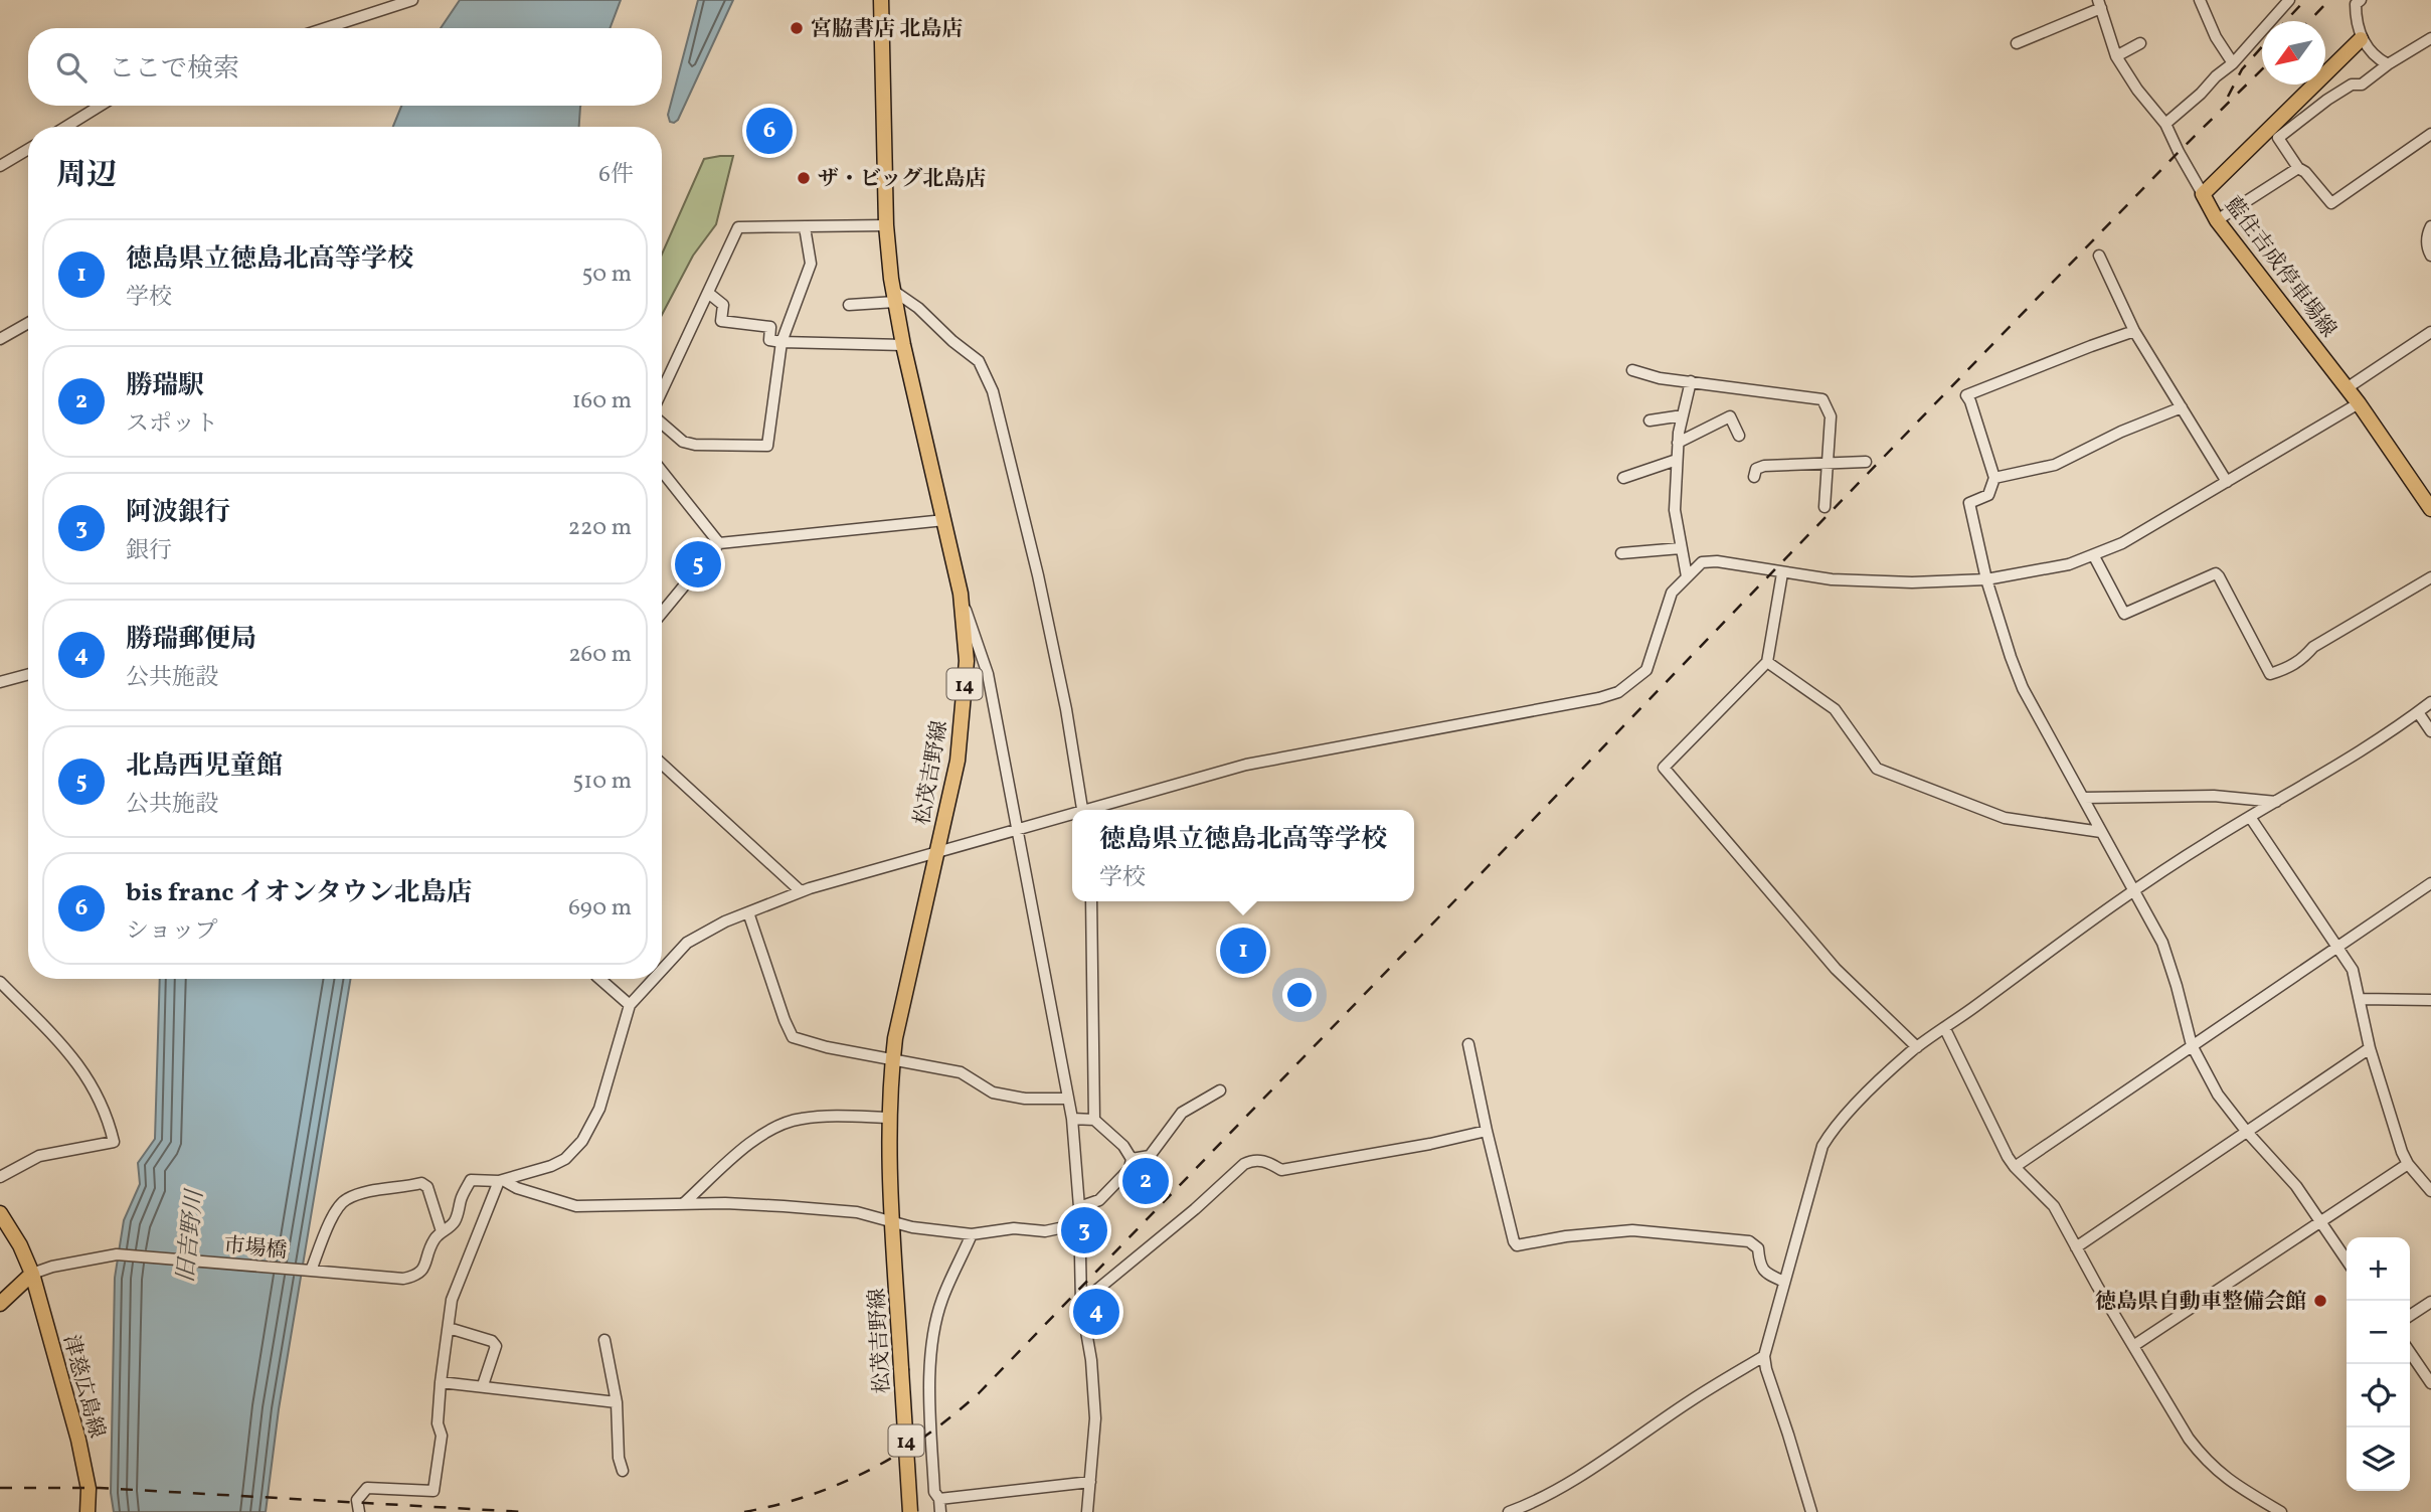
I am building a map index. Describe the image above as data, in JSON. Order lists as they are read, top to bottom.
{
  "streets": {
    "main road": [
      "藍住吉成停車場線",
      "14",
      "松茂吉野線",
      "津慈広島線"
    ],
    "street": ["市場橋"]
  },
  "crossings": [
    ["市場橋", "津慈広島線"]
  ],
  "water": ["旧吉野川"],
  "places": ["宮脇書店 北島店", "ザ・ビッグ北島店", "徳島県自動車整備会館"],
  "north": "bottom left",
  "page": {
    "search": "ここで検索",
    "pins": [
      "6",
      "5",
      "1",
      "2",
      "3",
      "4"
    ],
    "heading": ["周辺", "6件"],
    "list": [
      {
        "mark": "1",
        "name": "徳島県立徳島北高等学校",
        "note": "学校",
        "value": "50 m"
      },
      {
        "mark": "2",
        "name": "勝瑞駅",
        "note": "スポット",
        "value": "160 m"
      },
      {
        "mark": "3",
        "name": "阿波銀行",
        "note": "銀行",
        "value": "220 m"
      },
      {
        "mark": "4",
        "name": "勝瑞郵便局",
        "note": "公共施設",
        "value": "260 m"
      },
      {
        "mark": "5",
        "name": "北島西児童館",
        "note": "公共施設",
        "value": "510 m"
      },
      {
        "mark": "6",
        "name": "bis franc イオンタウン北島店",
        "note": "ショップ",
        "value": "690 m"
      }
    ],
    "popup": ["徳島県立徳島北高等学校", "学校"],
    "map_buttons": ["+", "−"]
  }
}
